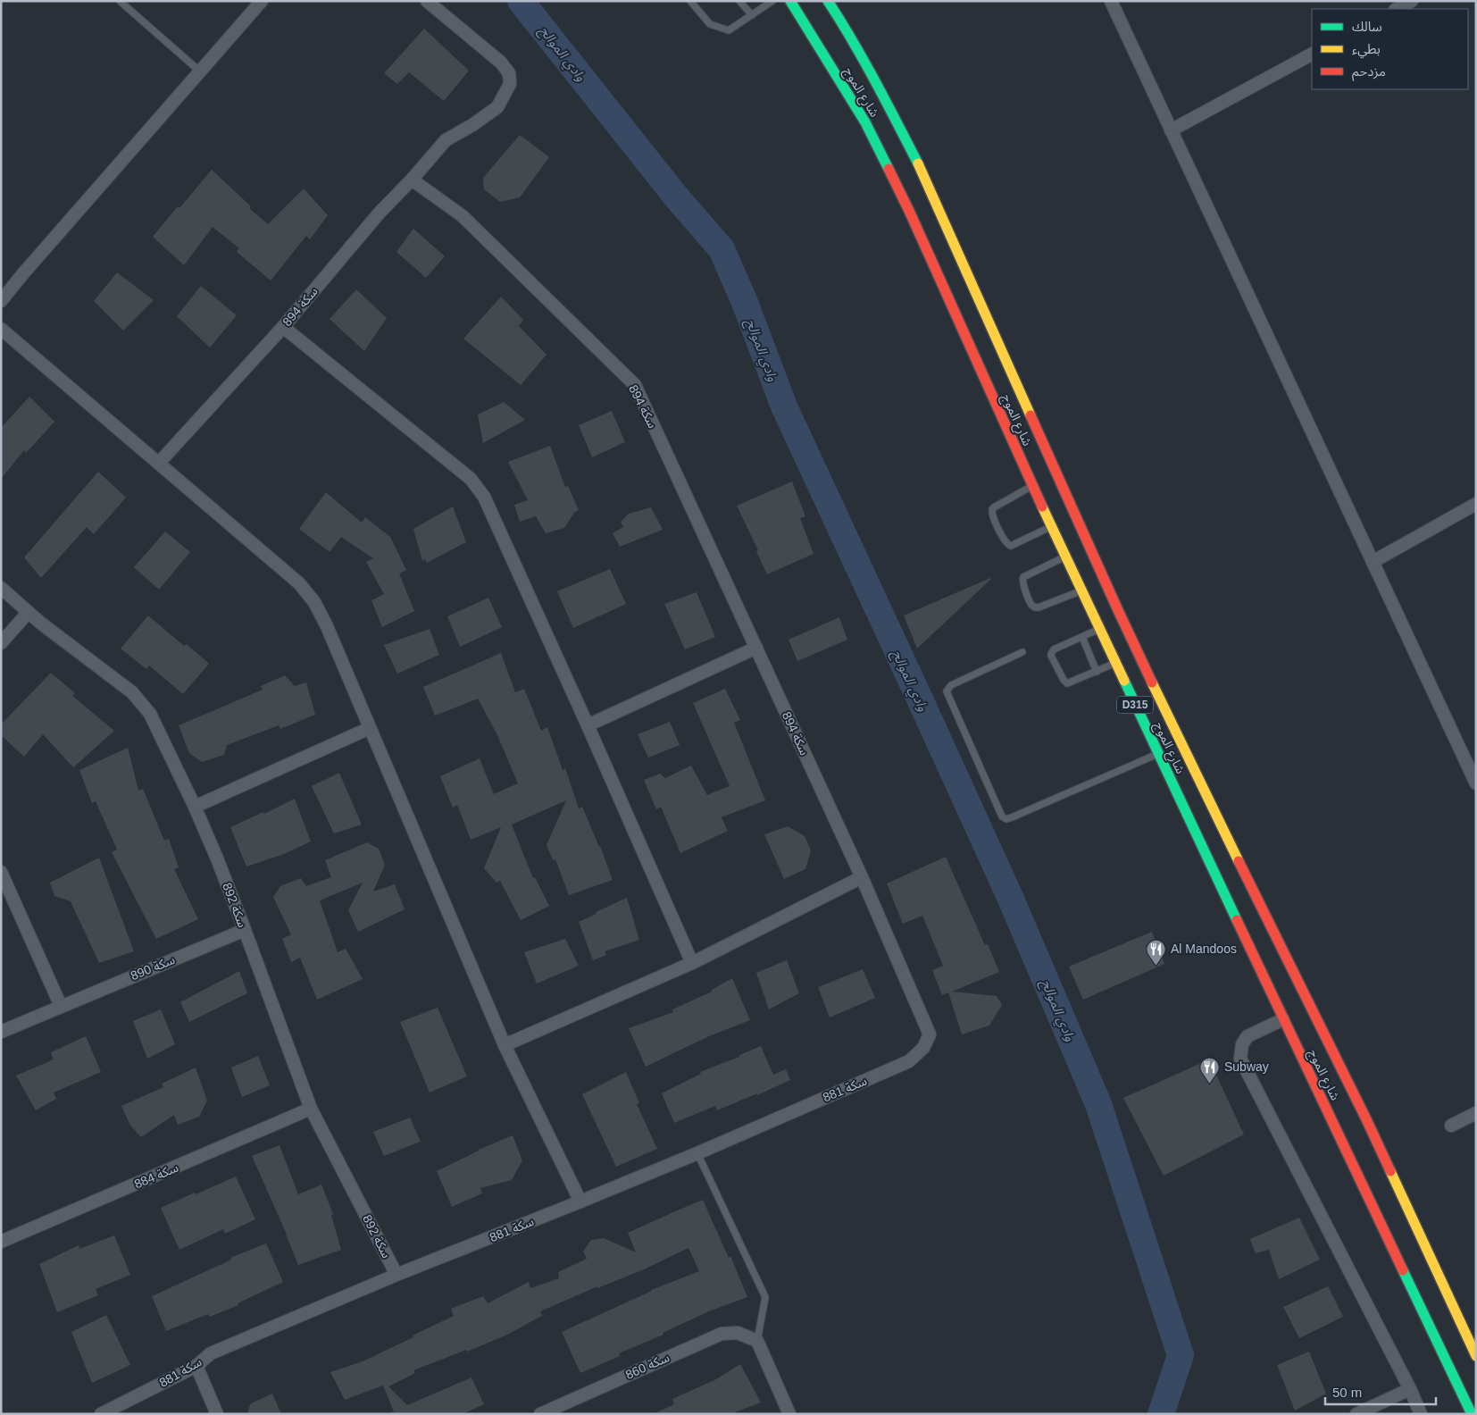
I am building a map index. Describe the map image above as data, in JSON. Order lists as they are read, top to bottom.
{
  "streets": {
    "main road": ["شارع الموج", "D315"],
    "street": [
      "سكة 894",
      "سكة 892",
      "سكة 890",
      "سكة 881",
      "سكة 884",
      "سكة 860"
    ]
  },
  "crossings": [
    ["سكة 894", "سكة 881"],
    ["سكة 892", "سكة 890"],
    ["سكة 892", "سكة 881"],
    ["سكة 892", "سكة 884"]
  ],
  "water": ["وادي الموالح"],
  "places": {
    "restaurant": ["Al Mandoos", "Subway"]
  },
  "legend": ["سالك", "بطيء", "مزدحم"],
  "scale_bar": "50 m"
}
